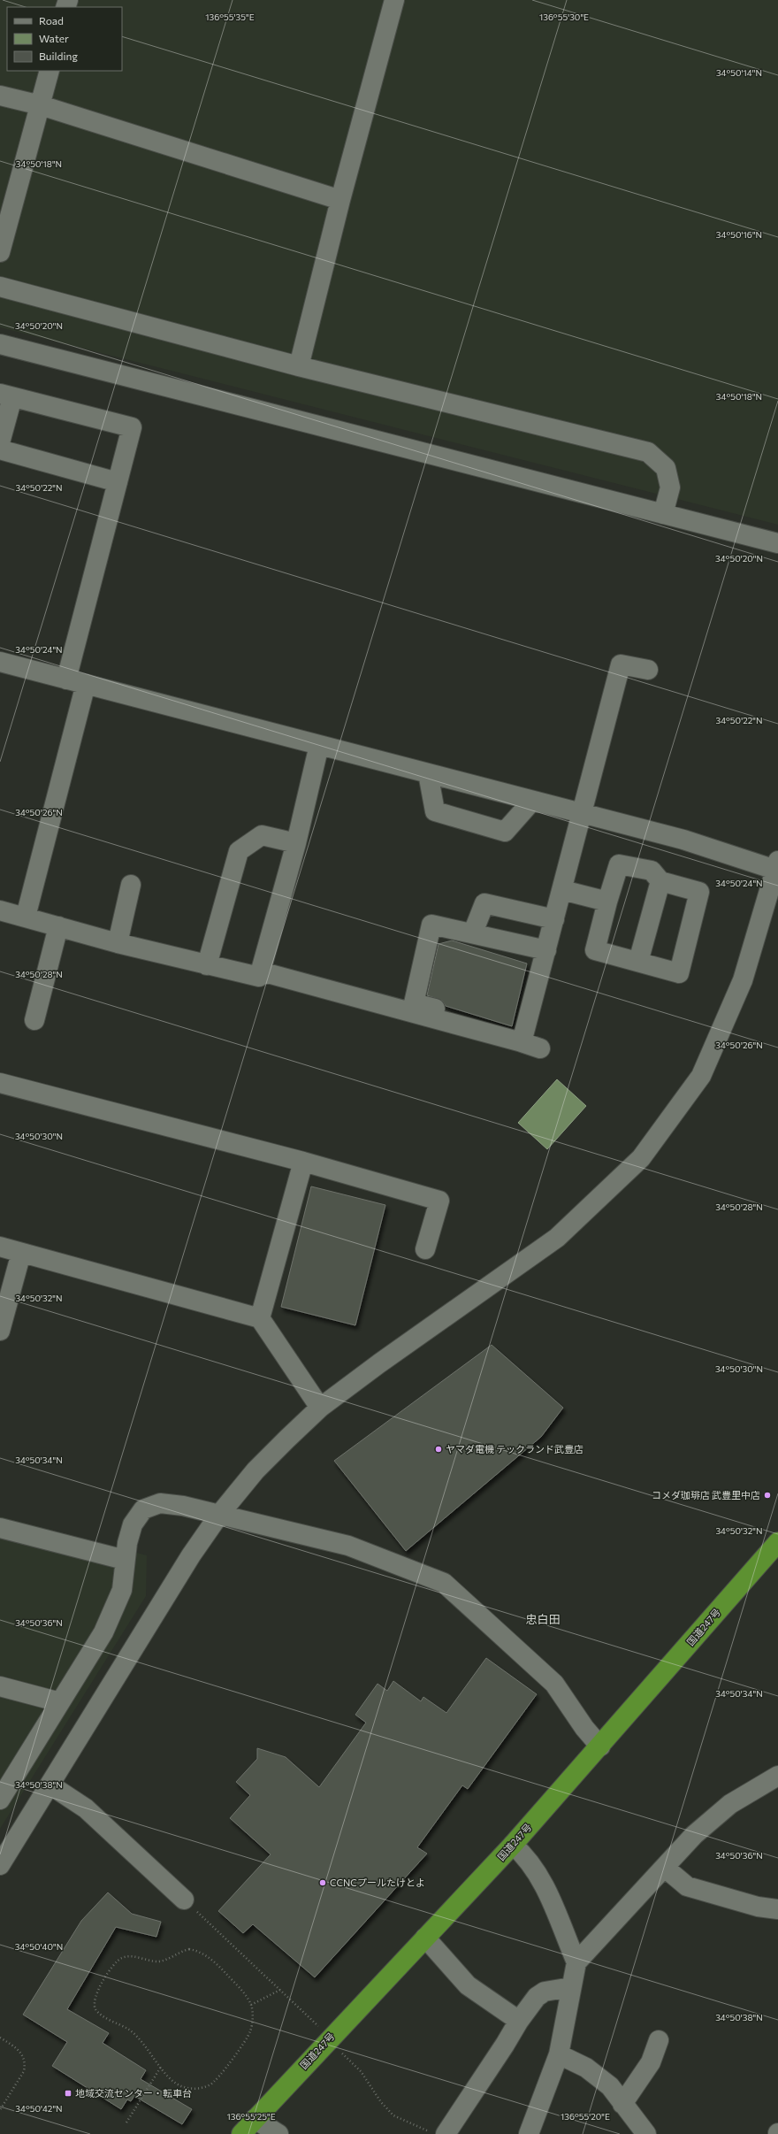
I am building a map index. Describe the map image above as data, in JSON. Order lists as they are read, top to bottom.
{
  "streets": {
    "highway": ["国道247号"]
  },
  "districts": ["忠白田"],
  "places": {
    "other": ["ヤマダ電機 テックランド武豊店", "コメダ珈琲店 武豊里中店", "CCNCプールたけとよ"],
    "transit": ["地域交流センター・転車台"]
  },
  "legend": ["Road", "Water", "Building"],
  "coordinates": [
    "136°55'35\"E",
    "136°55'30\"E",
    "34°50'14\"N",
    "34°50'18\"N",
    "34°50'16\"N",
    "34°50'20\"N",
    "34°50'22\"N",
    "34°50'24\"N",
    "34°50'26\"N",
    "34°50'28\"N",
    "34°50'30\"N",
    "34°50'32\"N",
    "34°50'34\"N",
    "34°50'36\"N",
    "34°50'38\"N",
    "34°50'40\"N",
    "34°50'42\"N",
    "136°55'25\"E",
    "136°55'20\"E"
  ]
}
